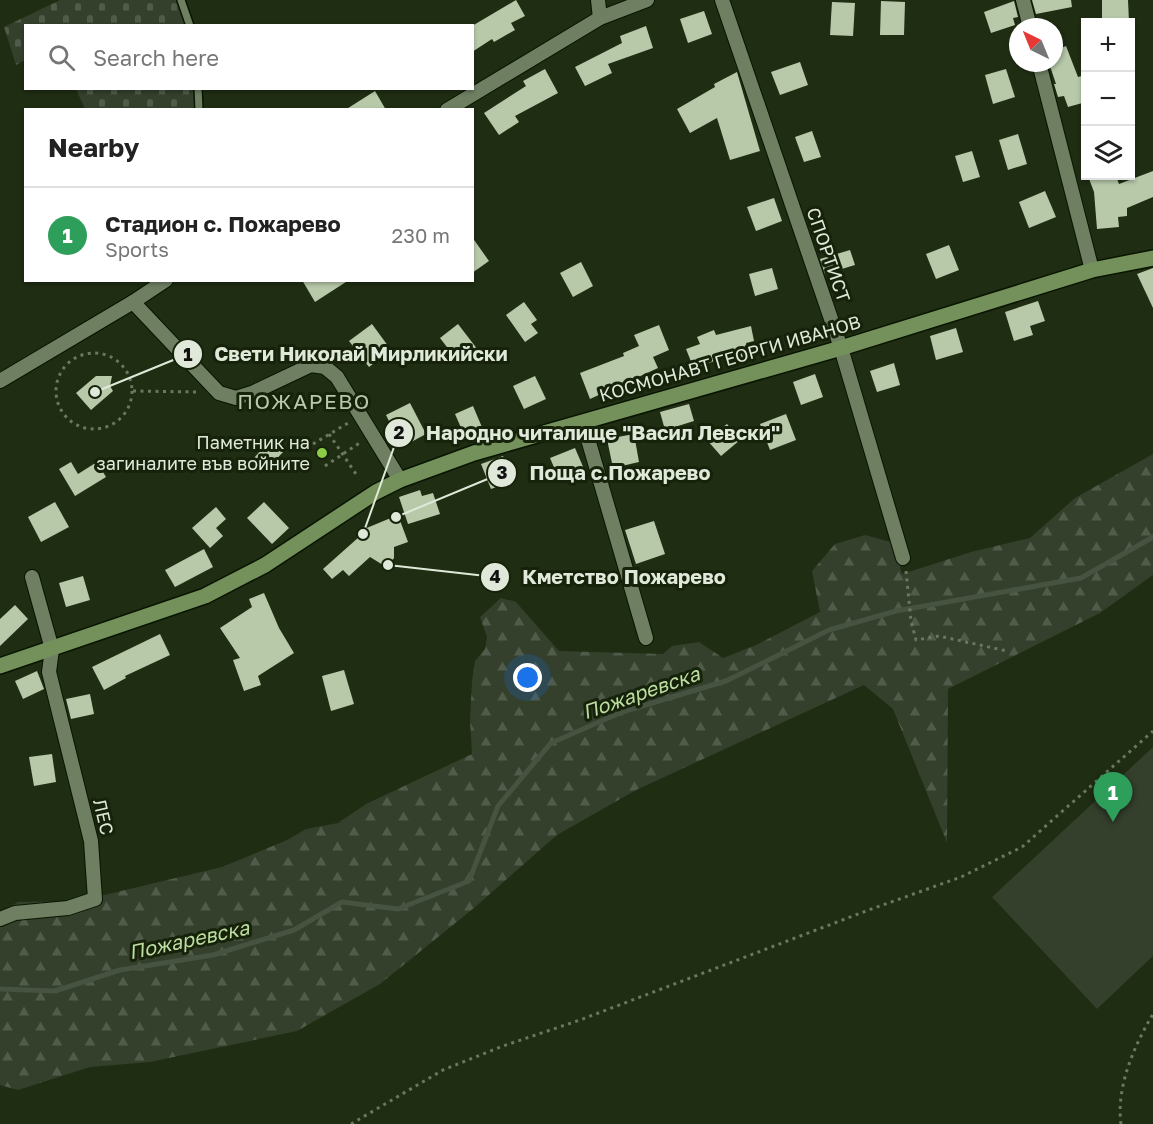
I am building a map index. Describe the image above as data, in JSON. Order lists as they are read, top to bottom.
{
  "streets": {
    "street": ["СПОРТИСТ", "КОСМОНАВТ ГЕОРГИ ИВАНОВ", "ЛЕС"]
  },
  "crossings": [
    ["СПОРТИСТ", "КОСМОНАВТ ГЕОРГИ ИВАНОВ"],
    ["КОСМОНАВТ ГЕОРГИ ИВАНОВ", "ЛЕС"]
  ],
  "districts": ["ПОЖАРЕВО"],
  "water": ["Пожаревска"],
  "places": [
    "Свети Николай Мирликийски",
    "Паметник на загиналите във войните",
    "Поща с.Пожарево",
    "Народно читалище \"Васил Левски\"",
    "Кметство Пожарево"
  ],
  "north": "top left",
  "page": {
    "map_buttons": ["+", "−"],
    "search": "Search here",
    "heading": "Nearby",
    "list": [
      {
        "mark": "1",
        "name": "Стадион с. Пожарево",
        "note": "Sports",
        "value": "230 m"
      }
    ],
    "pins": "1"
  }
}
